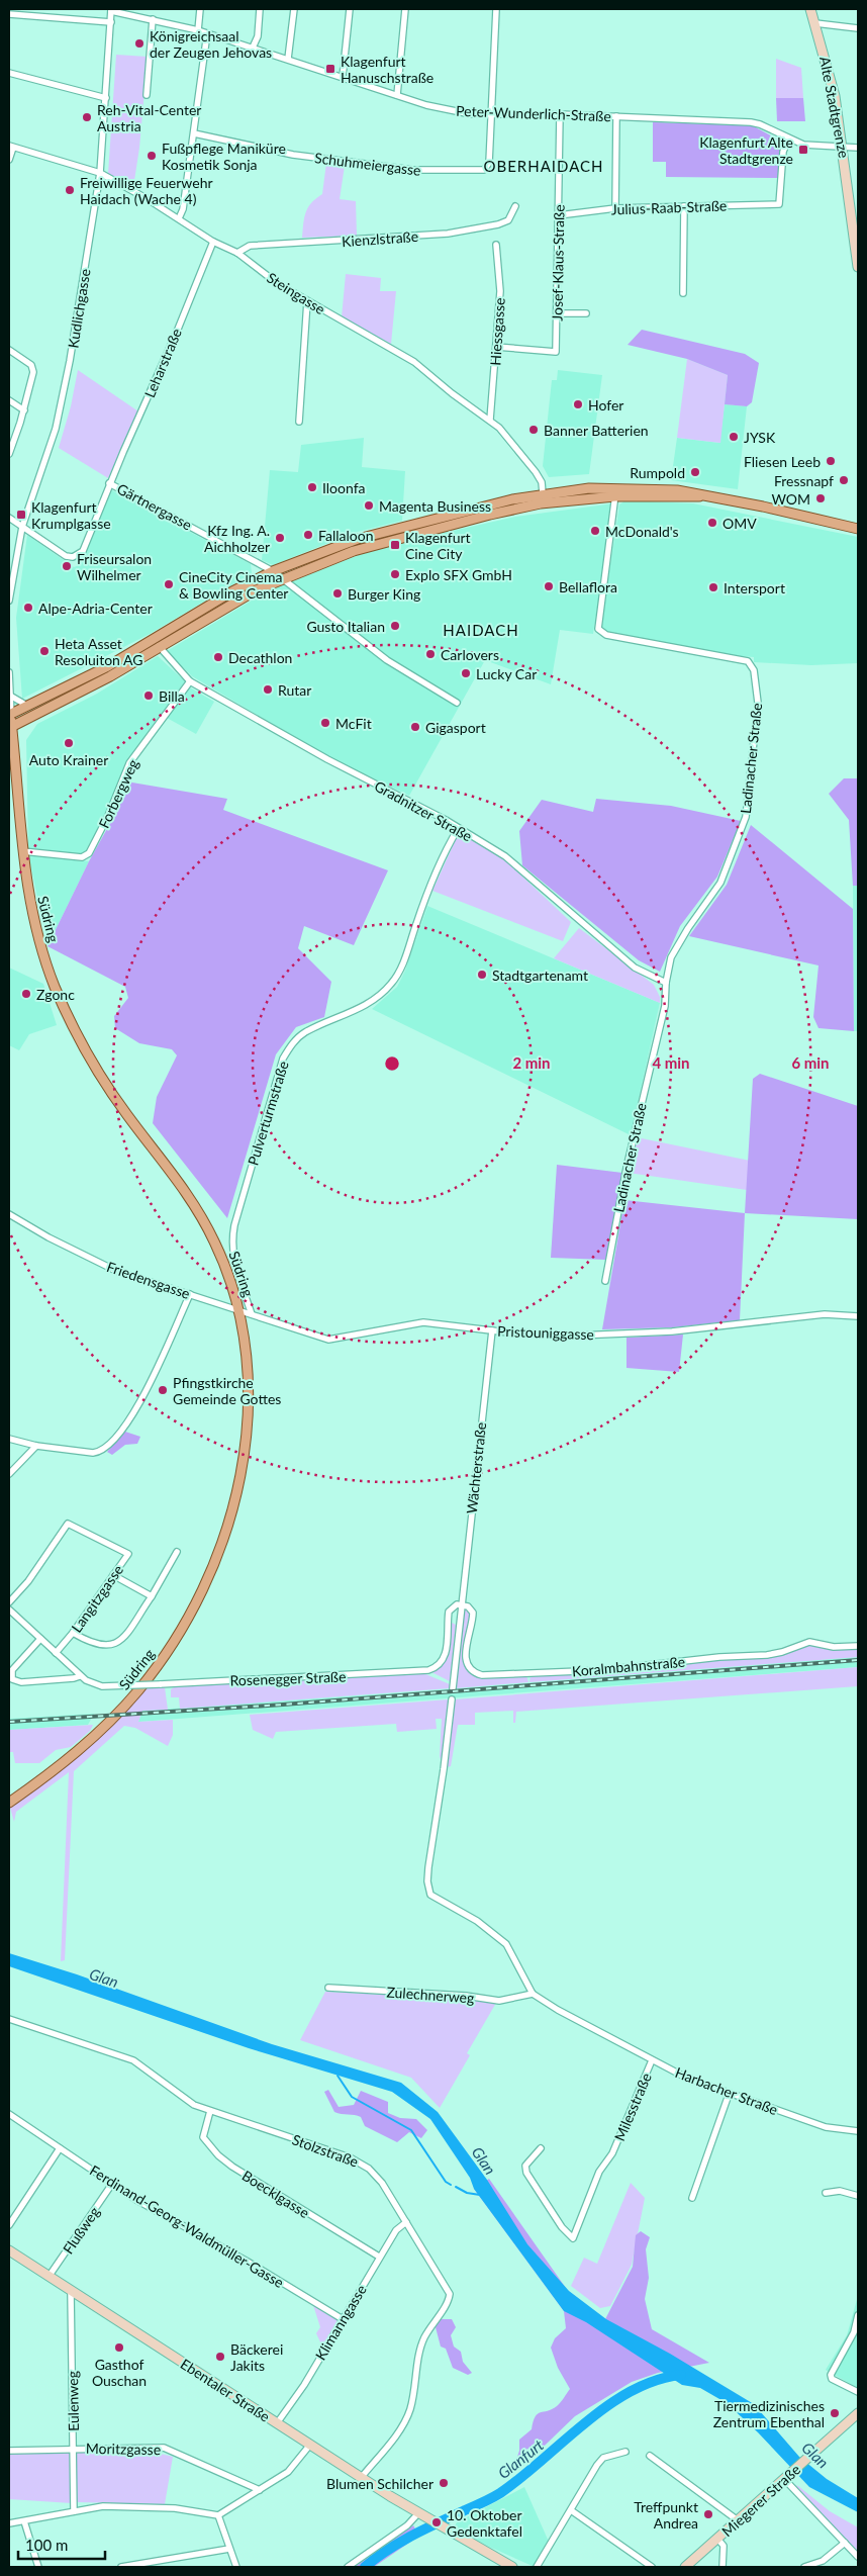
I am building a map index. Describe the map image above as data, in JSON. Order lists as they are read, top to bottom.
{
  "streets": {
    "main road": [
      "Alte Stadtgrenze",
      "Südring",
      "Ebentaler Straße",
      "Miegerer Straße"
    ],
    "street": [
      "Peter-Wunderlich-Straße",
      "Schuhmeiergasse",
      "Julius-Raab-Straße",
      "Kienzlstraße",
      "Josef-Klaus-Straße",
      "Steingasse",
      "Kudlichgasse",
      "Hiessgasse",
      "Leharstraße",
      "Gärtnergasse",
      "Ladinacher Straße",
      "Forbergweg",
      "Gradnitzer Straße",
      "Pulverturmstraße",
      "Friedensgasse",
      "Pristouniggasse",
      "Wächterstraße",
      "Langitzgasse",
      "Koralmbahnstraße",
      "Rosenegger Straße",
      "Zulechnerweg",
      "Harbacher Straße",
      "Milesstraße",
      "Stolzstraße",
      "Boecklgasse",
      "Ferdinand-Georg-Waldmüller-Gasse",
      "Flußweg",
      "Klimanngasse",
      "Eulenweg",
      "Moritzgasse"
    ]
  },
  "crossings": [
    ["Alte Stadtgrenze", "Peter-Wunderlich-Straße"],
    ["Peter-Wunderlich-Straße", "Schuhmeiergasse"],
    ["Peter-Wunderlich-Straße", "Julius-Raab-Straße"],
    ["Peter-Wunderlich-Straße", "Josef-Klaus-Straße"],
    ["Peter-Wunderlich-Straße", "Kudlichgasse"],
    ["Julius-Raab-Straße", "Josef-Klaus-Straße"],
    ["Kienzlstraße", "Steingasse"],
    ["Josef-Klaus-Straße", "Hiessgasse"],
    ["Steingasse", "Kudlichgasse"],
    ["Steingasse", "Hiessgasse"],
    ["Steingasse", "Leharstraße"],
    ["Kudlichgasse", "Gärtnergasse"],
    ["Leharstraße", "Gärtnergasse"],
    ["Ladinacher Straße", "Gradnitzer Straße"],
    ["Forbergweg", "Gradnitzer Straße"],
    ["Forbergweg", "Südring"],
    ["Gradnitzer Straße", "Pulverturmstraße"],
    ["Südring", "Friedensgasse"],
    ["Südring", "Pristouniggasse"],
    ["Pulverturmstraße", "Pristouniggasse"],
    ["Friedensgasse", "Pristouniggasse"],
    ["Pristouniggasse", "Wächterstraße"],
    ["Wächterstraße", "Koralmbahnstraße"],
    ["Wächterstraße", "Rosenegger Straße"],
    ["Langitzgasse", "Rosenegger Straße"],
    ["Koralmbahnstraße", "Rosenegger Straße"],
    ["Zulechnerweg", "Harbacher Straße"],
    ["Harbacher Straße", "Milesstraße"],
    ["Stolzstraße", "Boecklgasse"],
    ["Stolzstraße", "Klimanngasse"],
    ["Stolzstraße", "Ebentaler Straße"],
    ["Boecklgasse", "Klimanngasse"],
    ["Ferdinand-Georg-Waldmüller-Gasse", "Flußweg"],
    ["Ferdinand-Georg-Waldmüller-Gasse", "Klimanngasse"],
    ["Flußweg", "Ebentaler Straße"],
    ["Klimanngasse", "Ebentaler Straße"],
    ["Ebentaler Straße", "Eulenweg"],
    ["Eulenweg", "Moritzgasse"]
  ],
  "districts": ["OBERHAIDACH", "HAIDACH"],
  "water": ["Glan", "Glanfurt"],
  "places": {
    "other": [
      "Königreichsaal der Zeugen Jehovas",
      "Reh-Vital-Center Austria",
      "Fußpflege Maniküre Kosmetik Sonja",
      "Freiwillige Feuerwehr Haidach (Wache 4)",
      "Hofer",
      "Banner Batterien",
      "JYSK",
      "Fliesen Leeb",
      "Rumpold",
      "Fressnapf",
      "Iloonfa",
      "WOM",
      "Magenta Business",
      "OMV",
      "McDonald's",
      "Fallaloon",
      "Kfz Ing. A. Aichholzer",
      "Friseursalon Wilhelmer",
      "Explo SFX GmbH",
      "CineCity Cinema & Bowling Center",
      "Bellaflora",
      "Intersport",
      "Burger King",
      "Alpe-Adria-Center",
      "Gusto Italian",
      "Heta Asset Resoluiton AG",
      "Carlovers",
      "Decathlon",
      "Lucky Car",
      "Rutar",
      "Billa",
      "McFit",
      "Gigasport",
      "Auto Krainer",
      "Stadtgartenamt",
      "Zgonc",
      "Pfingstkirche Gemeinde Gottes",
      "Gasthof Ouschan",
      "Bäckerei Jakits",
      "Tiermedizinisches Zentrum Ebenthal",
      "Blumen Schilcher",
      "Treffpunkt Andrea",
      "10. Oktober Gedenktafel"
    ],
    "transit": [
      "Klagenfurt Hanuschstraße",
      "Klagenfurt Alte Stadtgrenze",
      "Klagenfurt Krumplgasse",
      "Klagenfurt Cine City"
    ]
  },
  "scale_bar": "100 m",
  "rings": ["2 min", "4 min", "6 min"]
}
